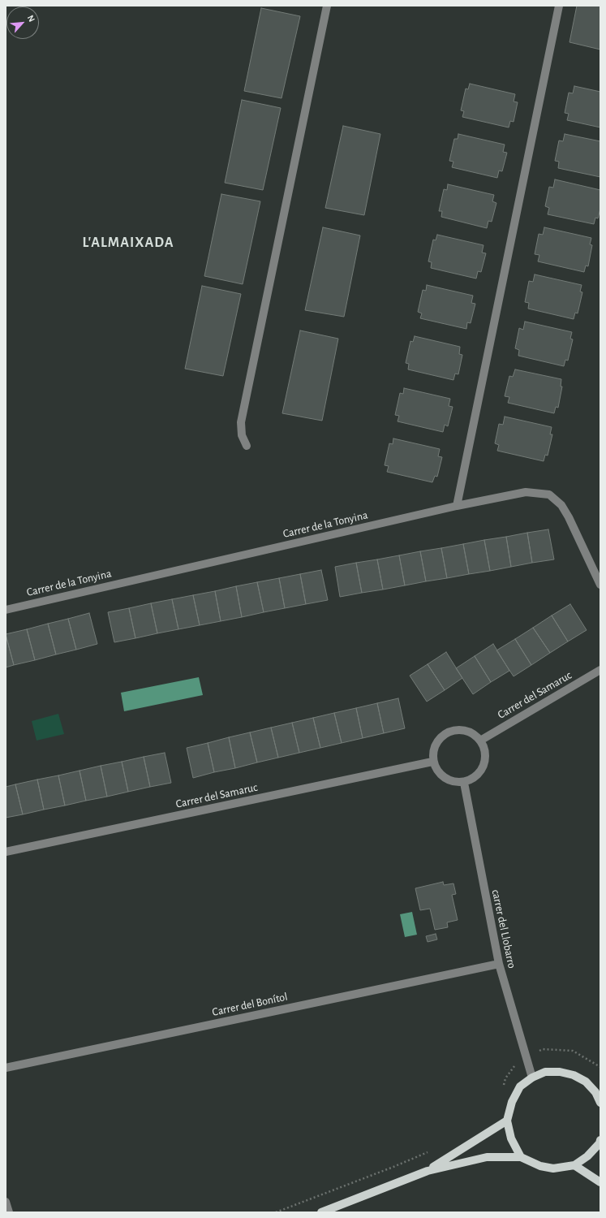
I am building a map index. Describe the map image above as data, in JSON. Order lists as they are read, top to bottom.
{
  "streets": {
    "street": [
      "Carrer de la Tonyina",
      "Carrer del Samaruc",
      "carrer del Llobarro",
      "Carrer del Bonítol"
    ]
  },
  "crossings": [
    ["Carrer del Samaruc", "carrer del Llobarro"],
    ["carrer del Llobarro", "Carrer del Bonítol"]
  ],
  "districts": ["L'ALMAIXADA"],
  "north": "top right"
}
